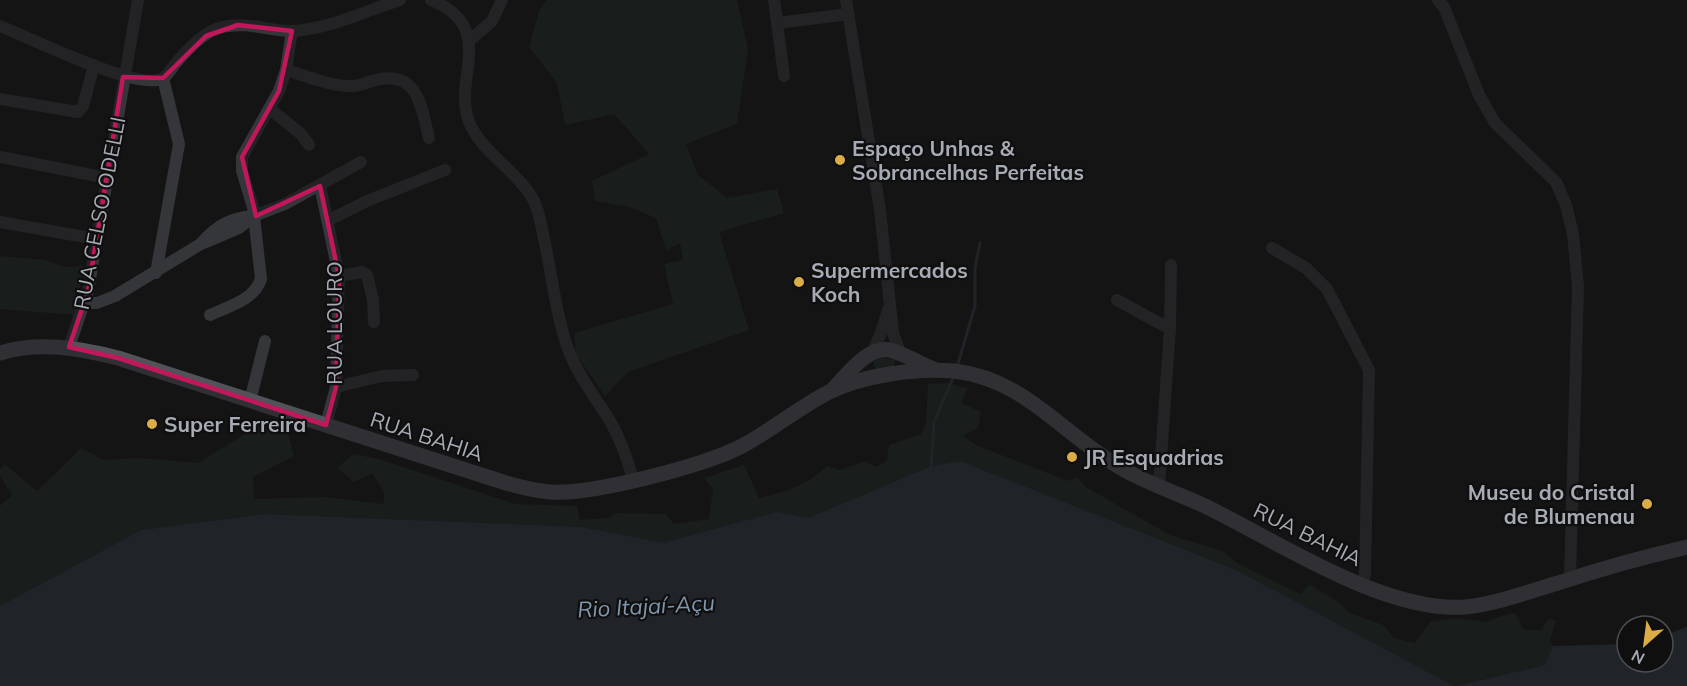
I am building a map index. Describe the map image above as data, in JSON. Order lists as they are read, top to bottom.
{
  "streets": {
    "main road": ["RUA BAHIA"],
    "street": ["RUA CELSO ODELLI", "RUA LOURO"]
  },
  "crossings": [
    ["RUA CELSO ODELLI", "RUA BAHIA"],
    ["RUA LOURO", "RUA BAHIA"]
  ],
  "water": ["Rio Itajaí-Açu"],
  "places": [
    "Espaço Unhas & Sobrancelhas Perfeitas",
    "Supermercados Koch",
    "Super Ferreira",
    "JR Esquadrias",
    "Museu do Cristal de Blumenau"
  ],
  "north": "bottom left"
}
